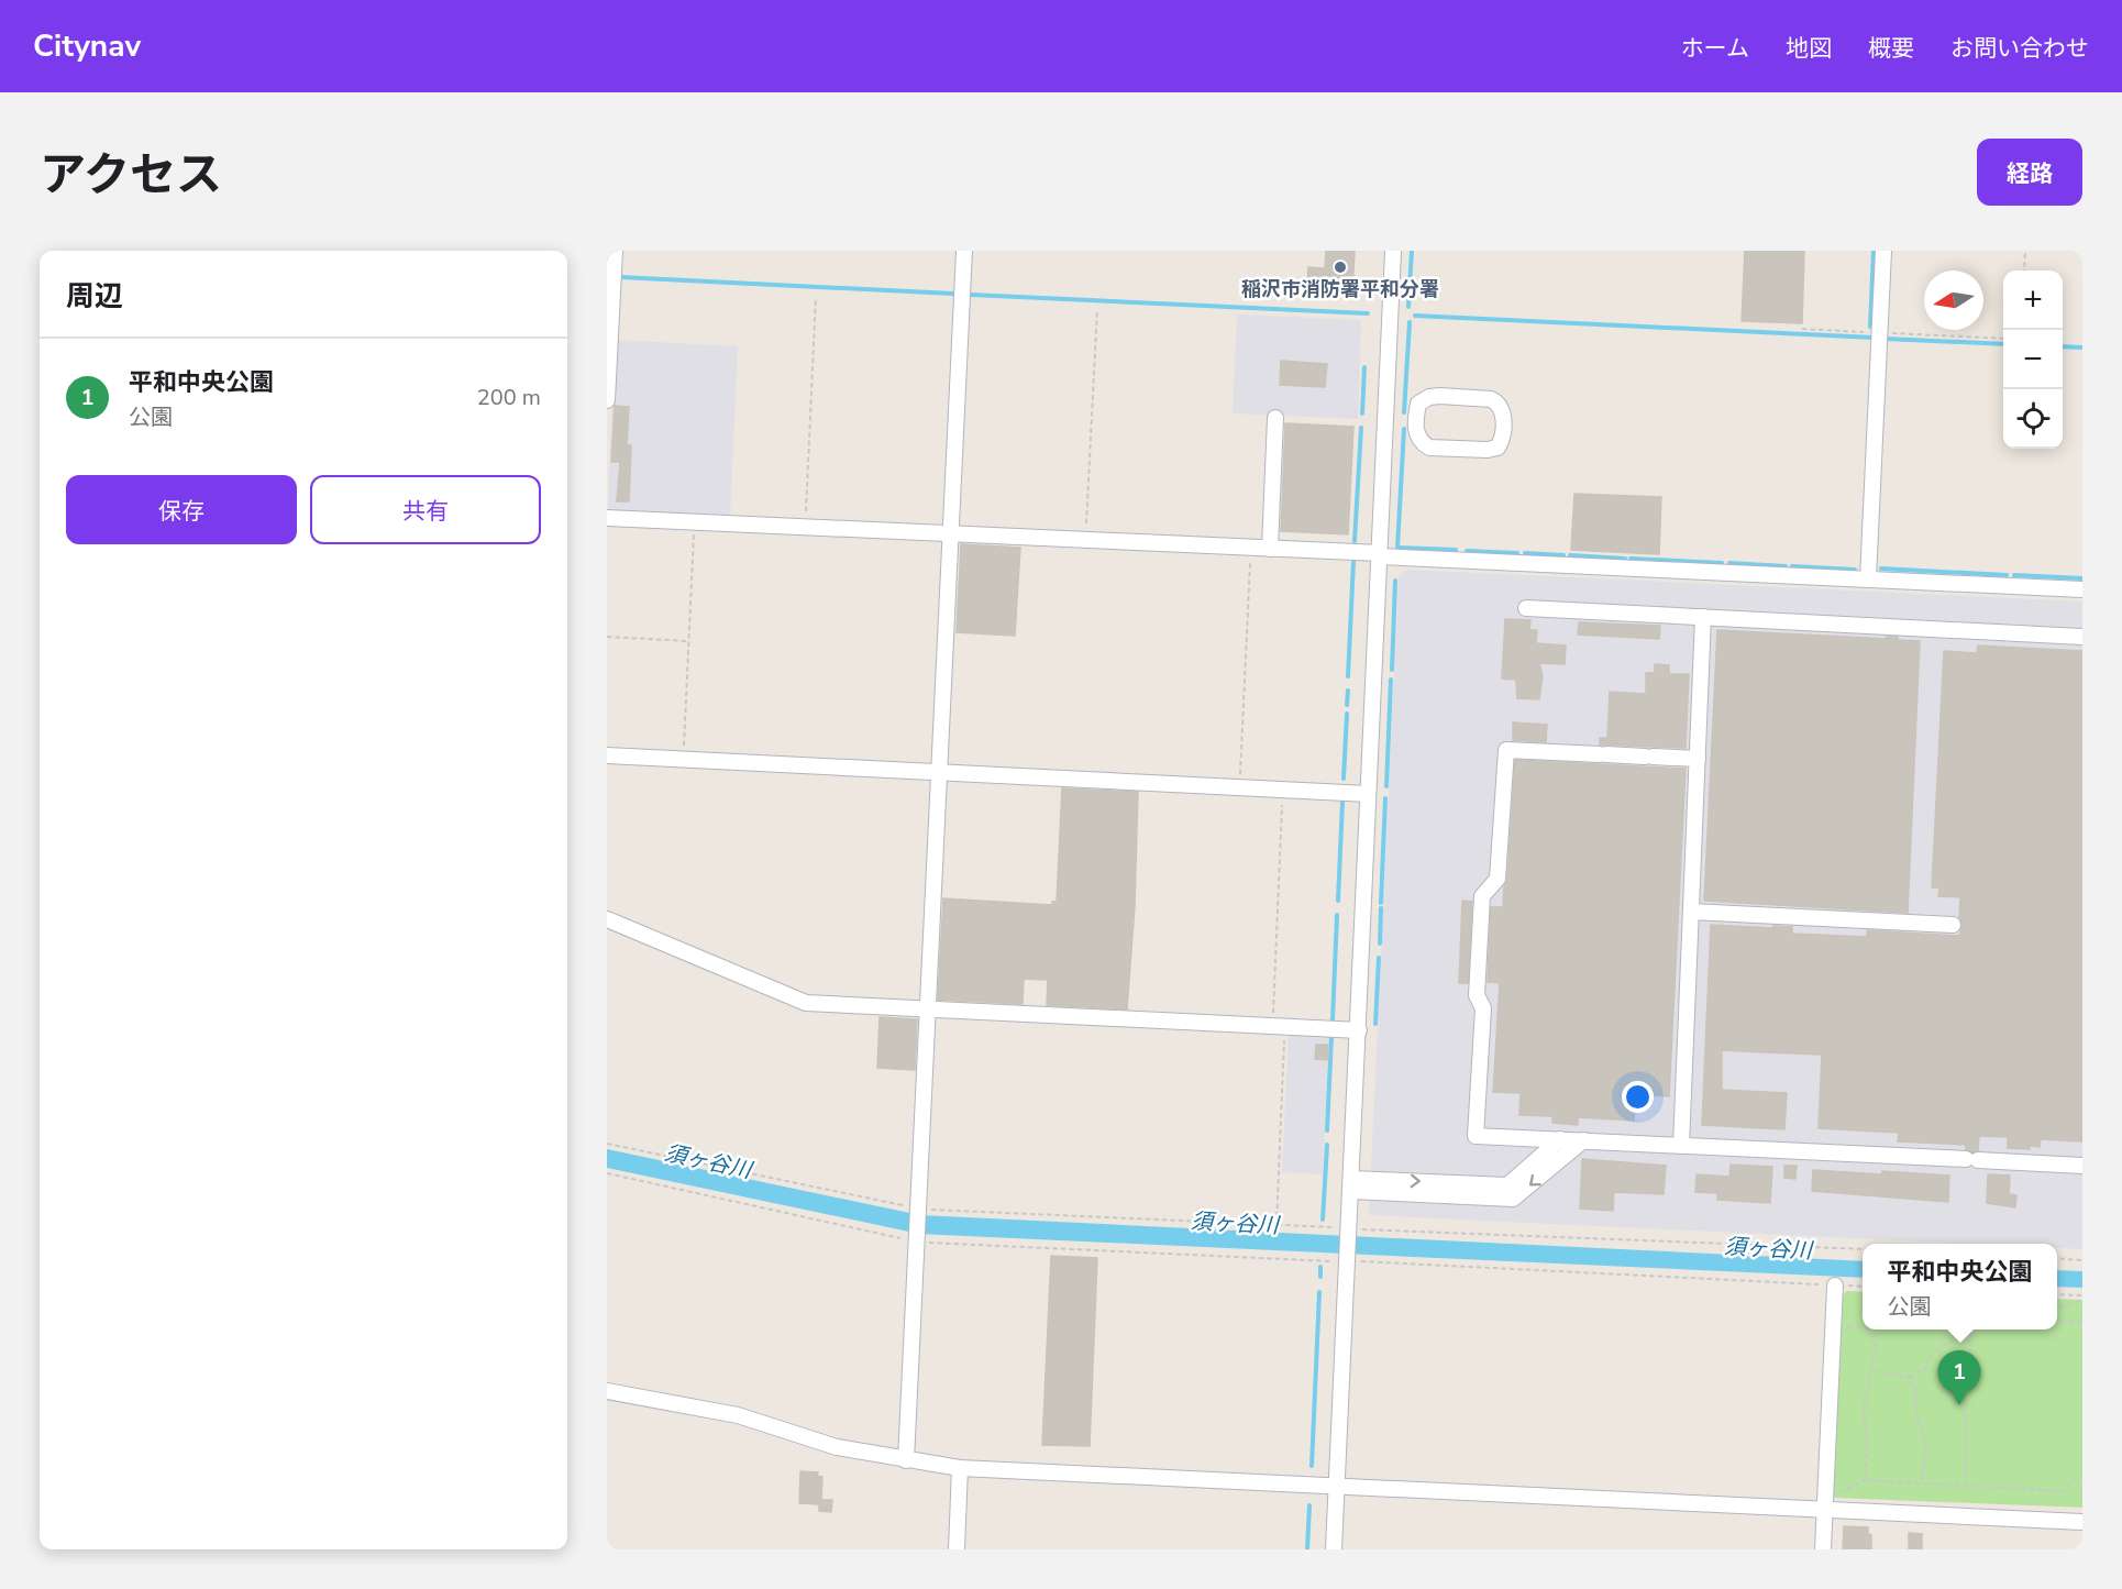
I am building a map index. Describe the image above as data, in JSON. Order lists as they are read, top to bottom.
{
  "water": ["須ヶ谷川"],
  "places": ["稲沢市消防署平和分署"],
  "north": "left",
  "page": {
    "header": "Citynav",
    "nav": [
      "ホーム",
      "地図",
      "概要",
      "お問い合わせ"
    ],
    "title": "アクセス",
    "buttons": [
      "経路",
      ["保存", "共有"]
    ],
    "heading": "周辺",
    "map_buttons": ["+", "−"],
    "list": [
      {
        "mark": "1",
        "name": "平和中央公園",
        "note": "公園",
        "value": "200 m"
      }
    ],
    "popup": ["平和中央公園", "公園"],
    "pins": "1"
  }
}
